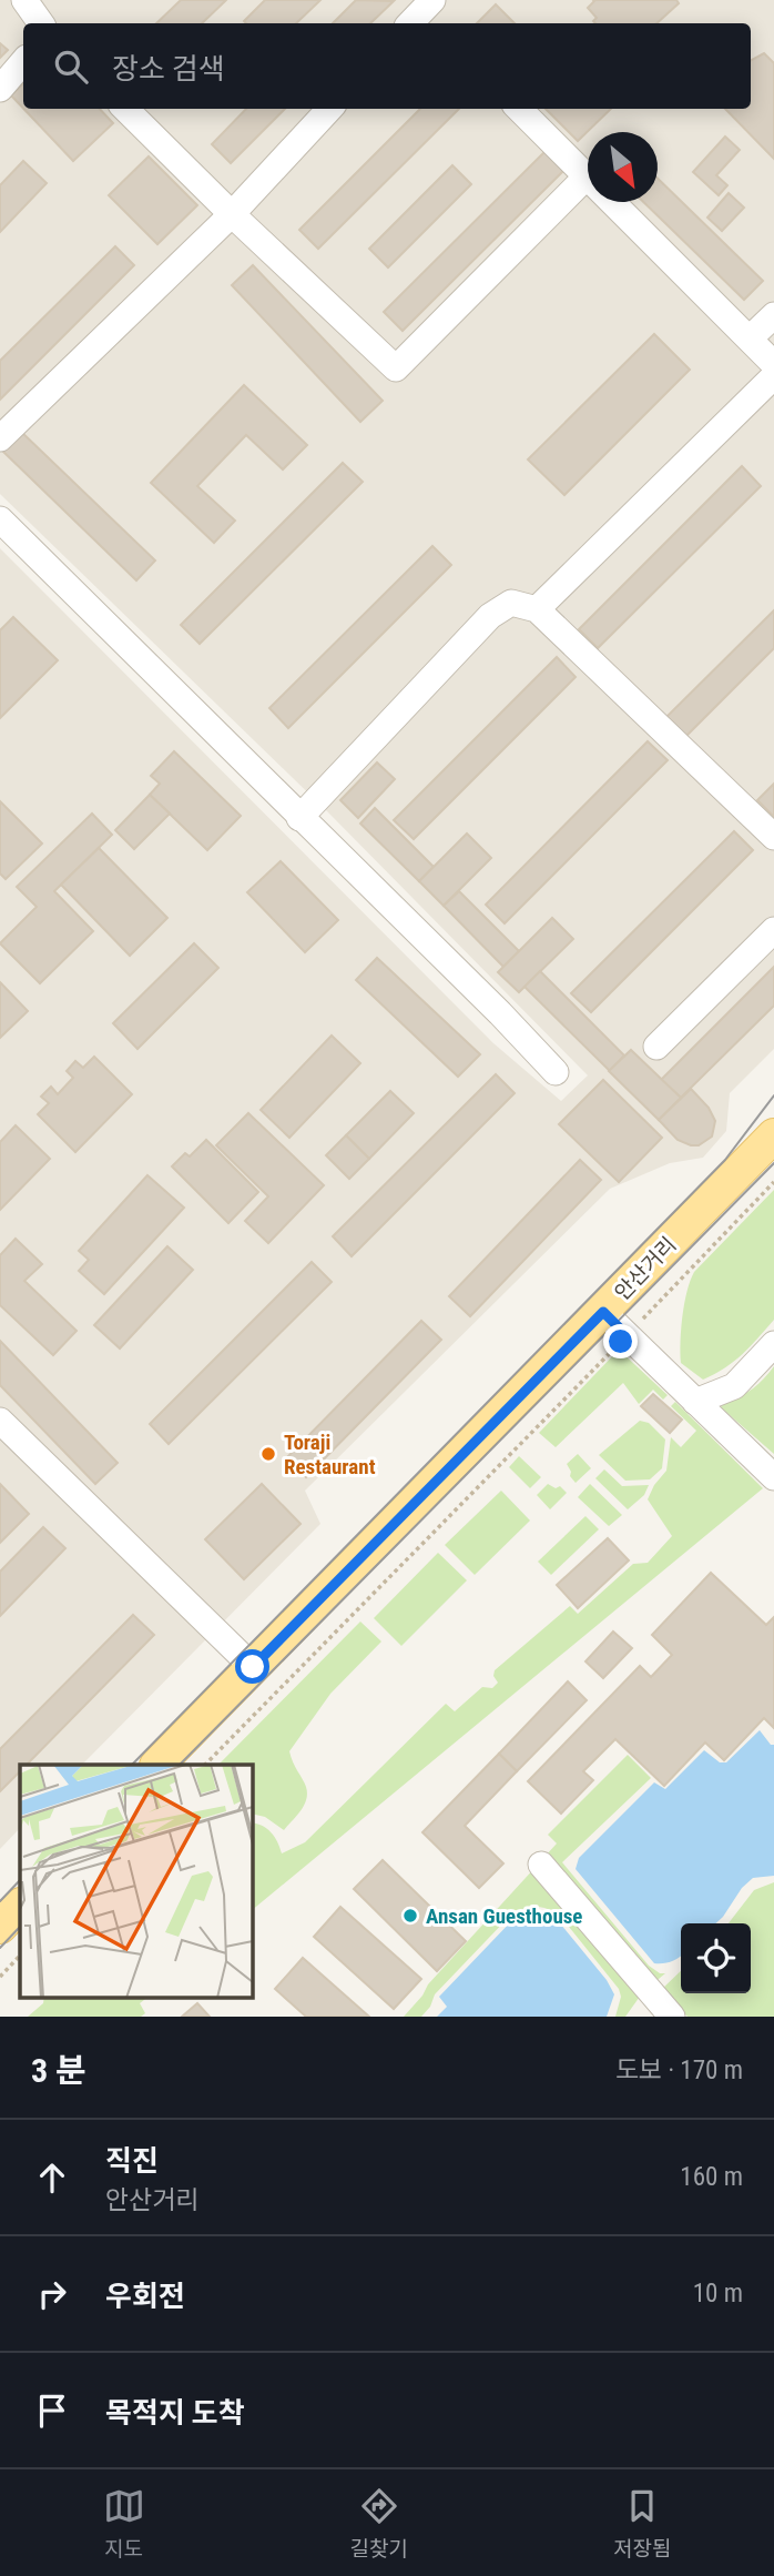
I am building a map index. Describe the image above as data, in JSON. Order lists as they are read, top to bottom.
{
  "streets": {
    "main road": ["안산거리"]
  },
  "places": ["Toraji Restaurant", "Ansan Guesthouse"],
  "north": "bottom right",
  "page": {
    "search": "장소 검색",
    "heading": ["3 분", "도보 · 170 m"],
    "list": [
      ["직진", "안산거리", "160 m"],
      ["우회전", "10 m"],
      "목적지 도착"
    ],
    "nav": ["지도", "길찾기", "저장됨"]
  }
}
